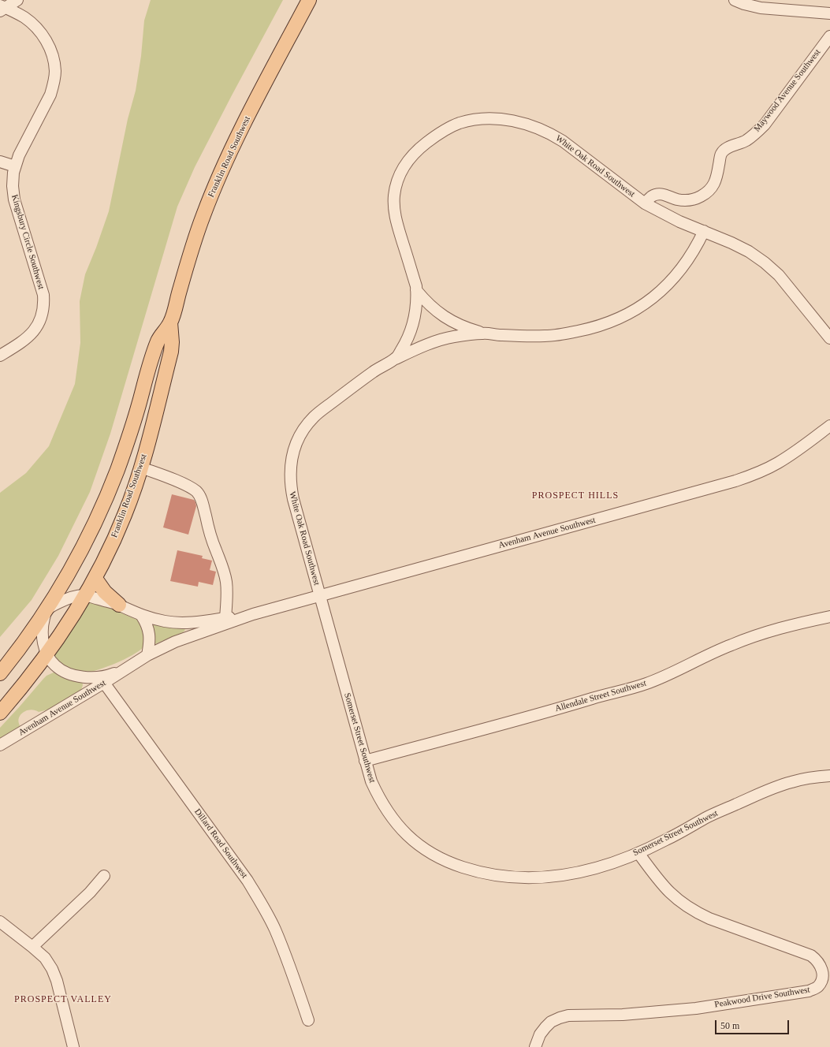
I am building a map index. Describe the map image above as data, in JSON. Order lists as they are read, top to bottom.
{
  "streets": {
    "main road": ["Franklin Road Southwest"],
    "street": [
      "Maywood Avenue Southwest",
      "White Oak Road Southwest",
      "Kingsbury Circle Southwest",
      "Avenham Avenue Southwest",
      "Allendale Street Southwest",
      "Somerset Street Southwest",
      "Dillard Road Southwest",
      "Peakwood Drive Southwest"
    ]
  },
  "crossings": [
    ["Maywood Avenue Southwest", "White Oak Road Southwest"],
    ["Franklin Road Southwest", "Avenham Avenue Southwest"],
    ["White Oak Road Southwest", "Avenham Avenue Southwest"],
    ["White Oak Road Southwest", "Somerset Street Southwest"],
    ["Avenham Avenue Southwest", "Somerset Street Southwest"],
    ["Avenham Avenue Southwest", "Dillard Road Southwest"],
    ["Allendale Street Southwest", "Somerset Street Southwest"],
    ["Somerset Street Southwest", "Peakwood Drive Southwest"]
  ],
  "districts": ["PROSPECT HILLS", "PROSPECT VALLEY"],
  "scale_bar": "50 m"
}
